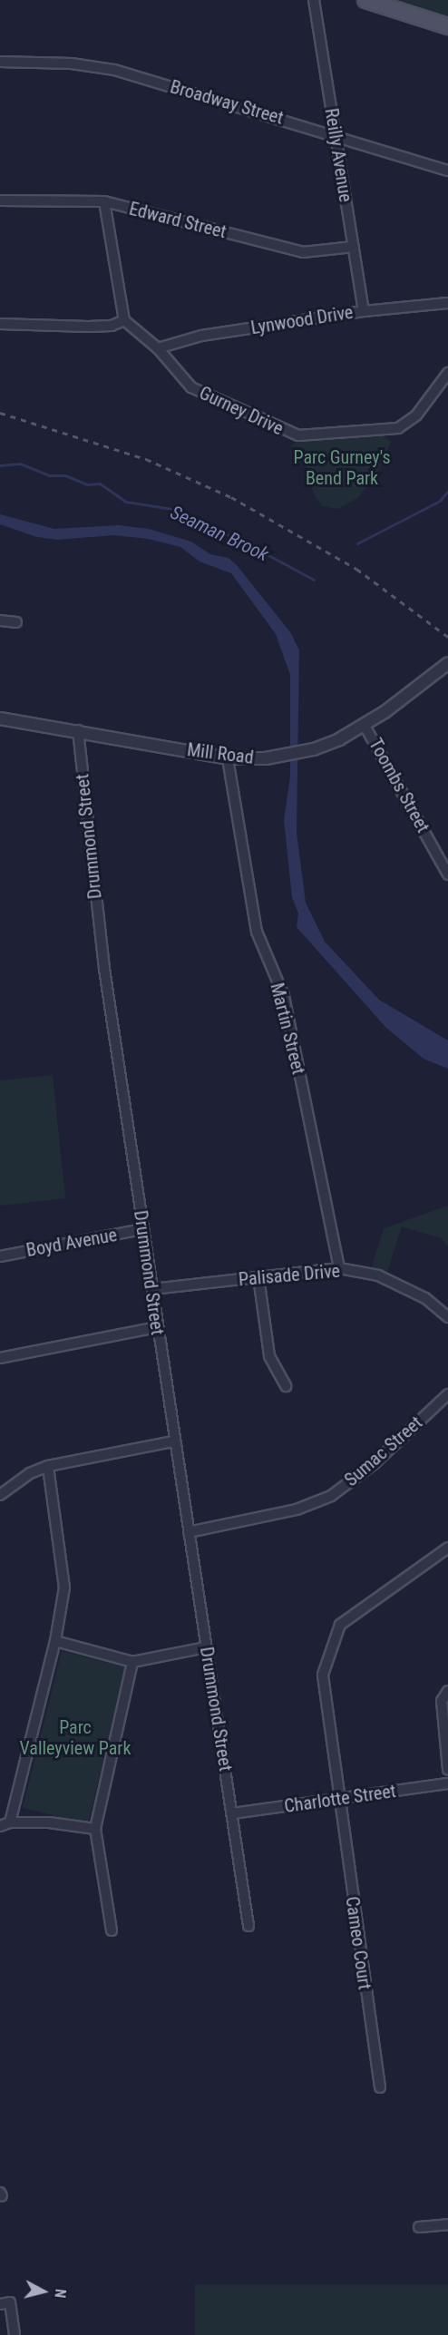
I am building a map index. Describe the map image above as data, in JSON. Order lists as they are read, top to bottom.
{
  "streets": {
    "street": [
      "Broadway Street",
      "Reilly Avenue",
      "Edward Street",
      "Lynwood Drive",
      "Gurney Drive",
      "Mill Road",
      "Toombs Street",
      "Drummond Street",
      "Martin Street",
      "Boyd Avenue",
      "Palisade Drive",
      "Sumac Street",
      "Charlotte Street",
      "Cameo Court"
    ]
  },
  "crossings": [
    ["Broadway Street", "Reilly Avenue"],
    ["Reilly Avenue", "Edward Street"],
    ["Reilly Avenue", "Lynwood Drive"],
    ["Lynwood Drive", "Gurney Drive"],
    ["Mill Road", "Toombs Street"],
    ["Mill Road", "Drummond Street"],
    ["Mill Road", "Martin Street"],
    ["Drummond Street", "Boyd Avenue"],
    ["Drummond Street", "Palisade Drive"],
    ["Drummond Street", "Sumac Street"],
    ["Drummond Street", "Charlotte Street"],
    ["Martin Street", "Palisade Drive"],
    ["Charlotte Street", "Cameo Court"]
  ],
  "water": ["Seaman Brook"],
  "parks": ["Parc Gurney's Bend Park", "Parc Valleyview Park"],
  "north": "right"
}
